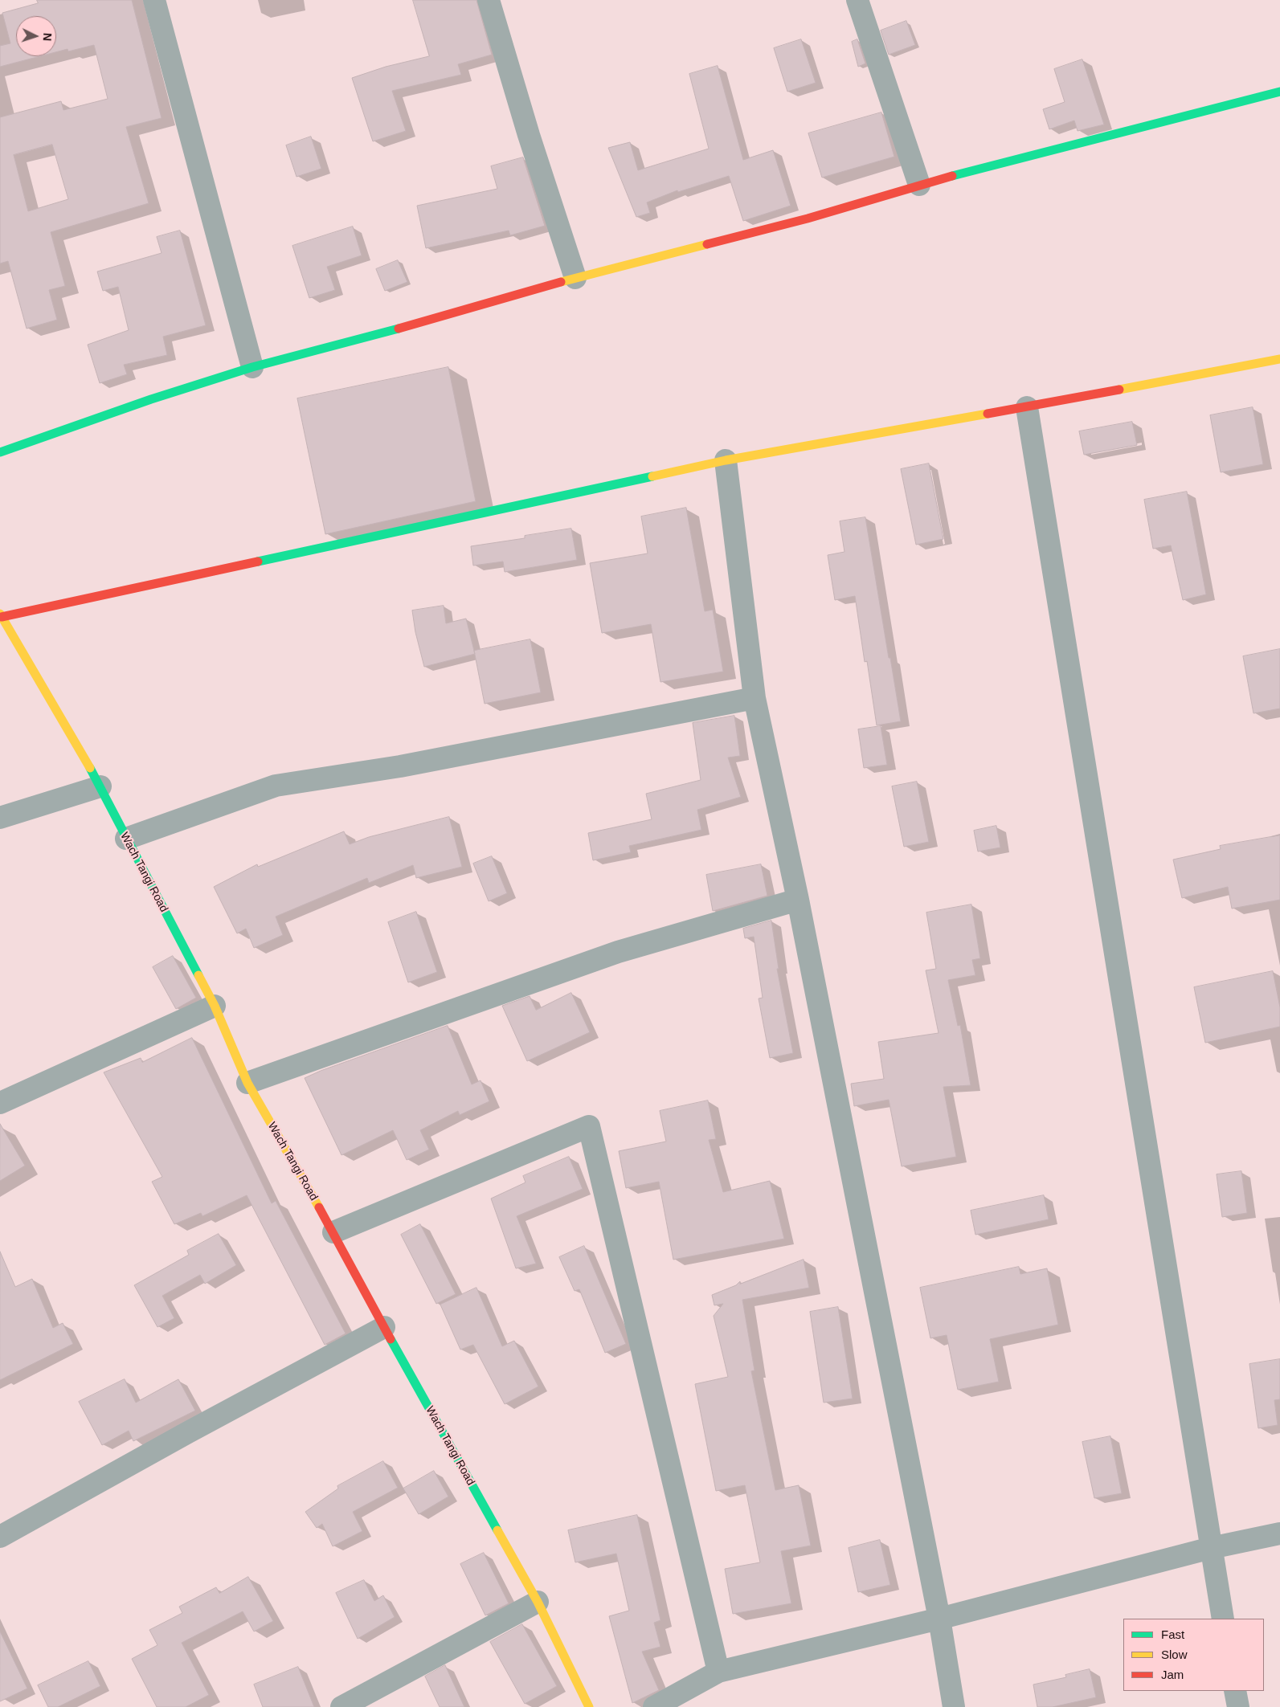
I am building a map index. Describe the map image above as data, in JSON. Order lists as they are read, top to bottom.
{
  "streets": {
    "street": ["Wach Tangi Road"]
  },
  "legend": ["Fast", "Slow", "Jam"],
  "north": "right"
}
